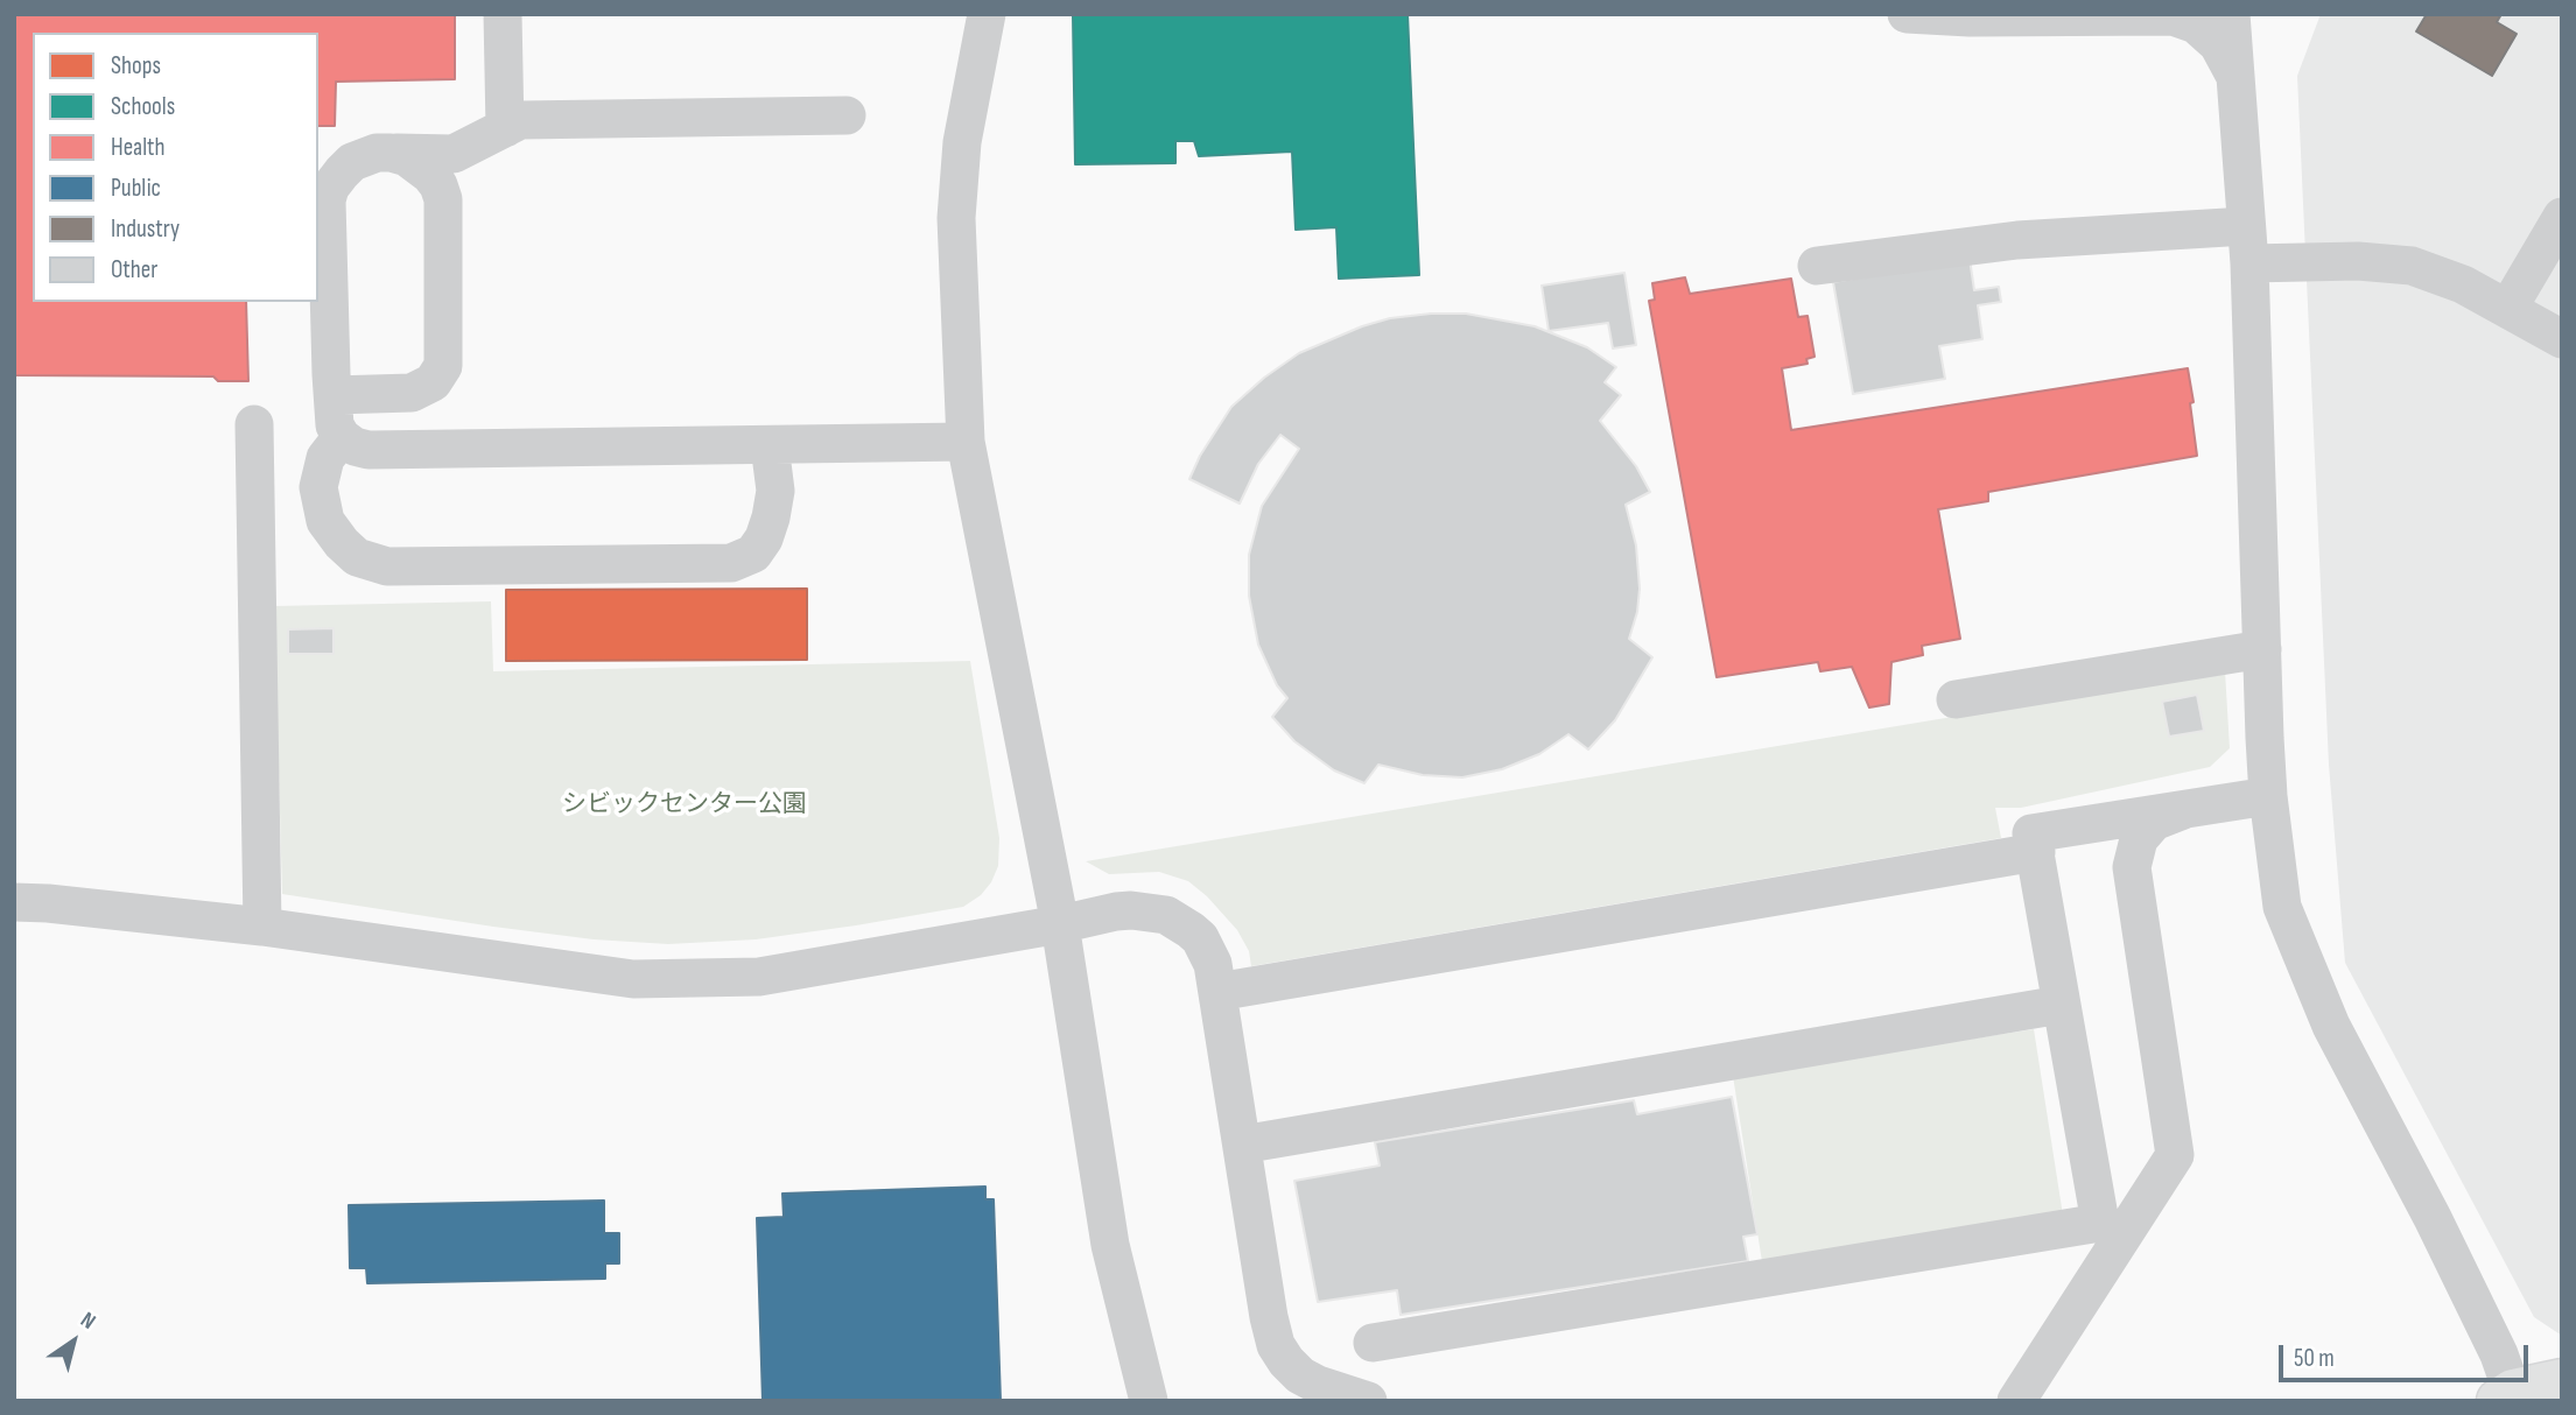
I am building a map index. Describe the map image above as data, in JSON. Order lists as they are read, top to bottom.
{
  "parks": ["シビックセンター公園"],
  "legend": [
    "Shops",
    "Schools",
    "Health",
    "Public",
    "Industry",
    "Other"
  ],
  "scale_bar": "50 m",
  "north": "top right"
}
